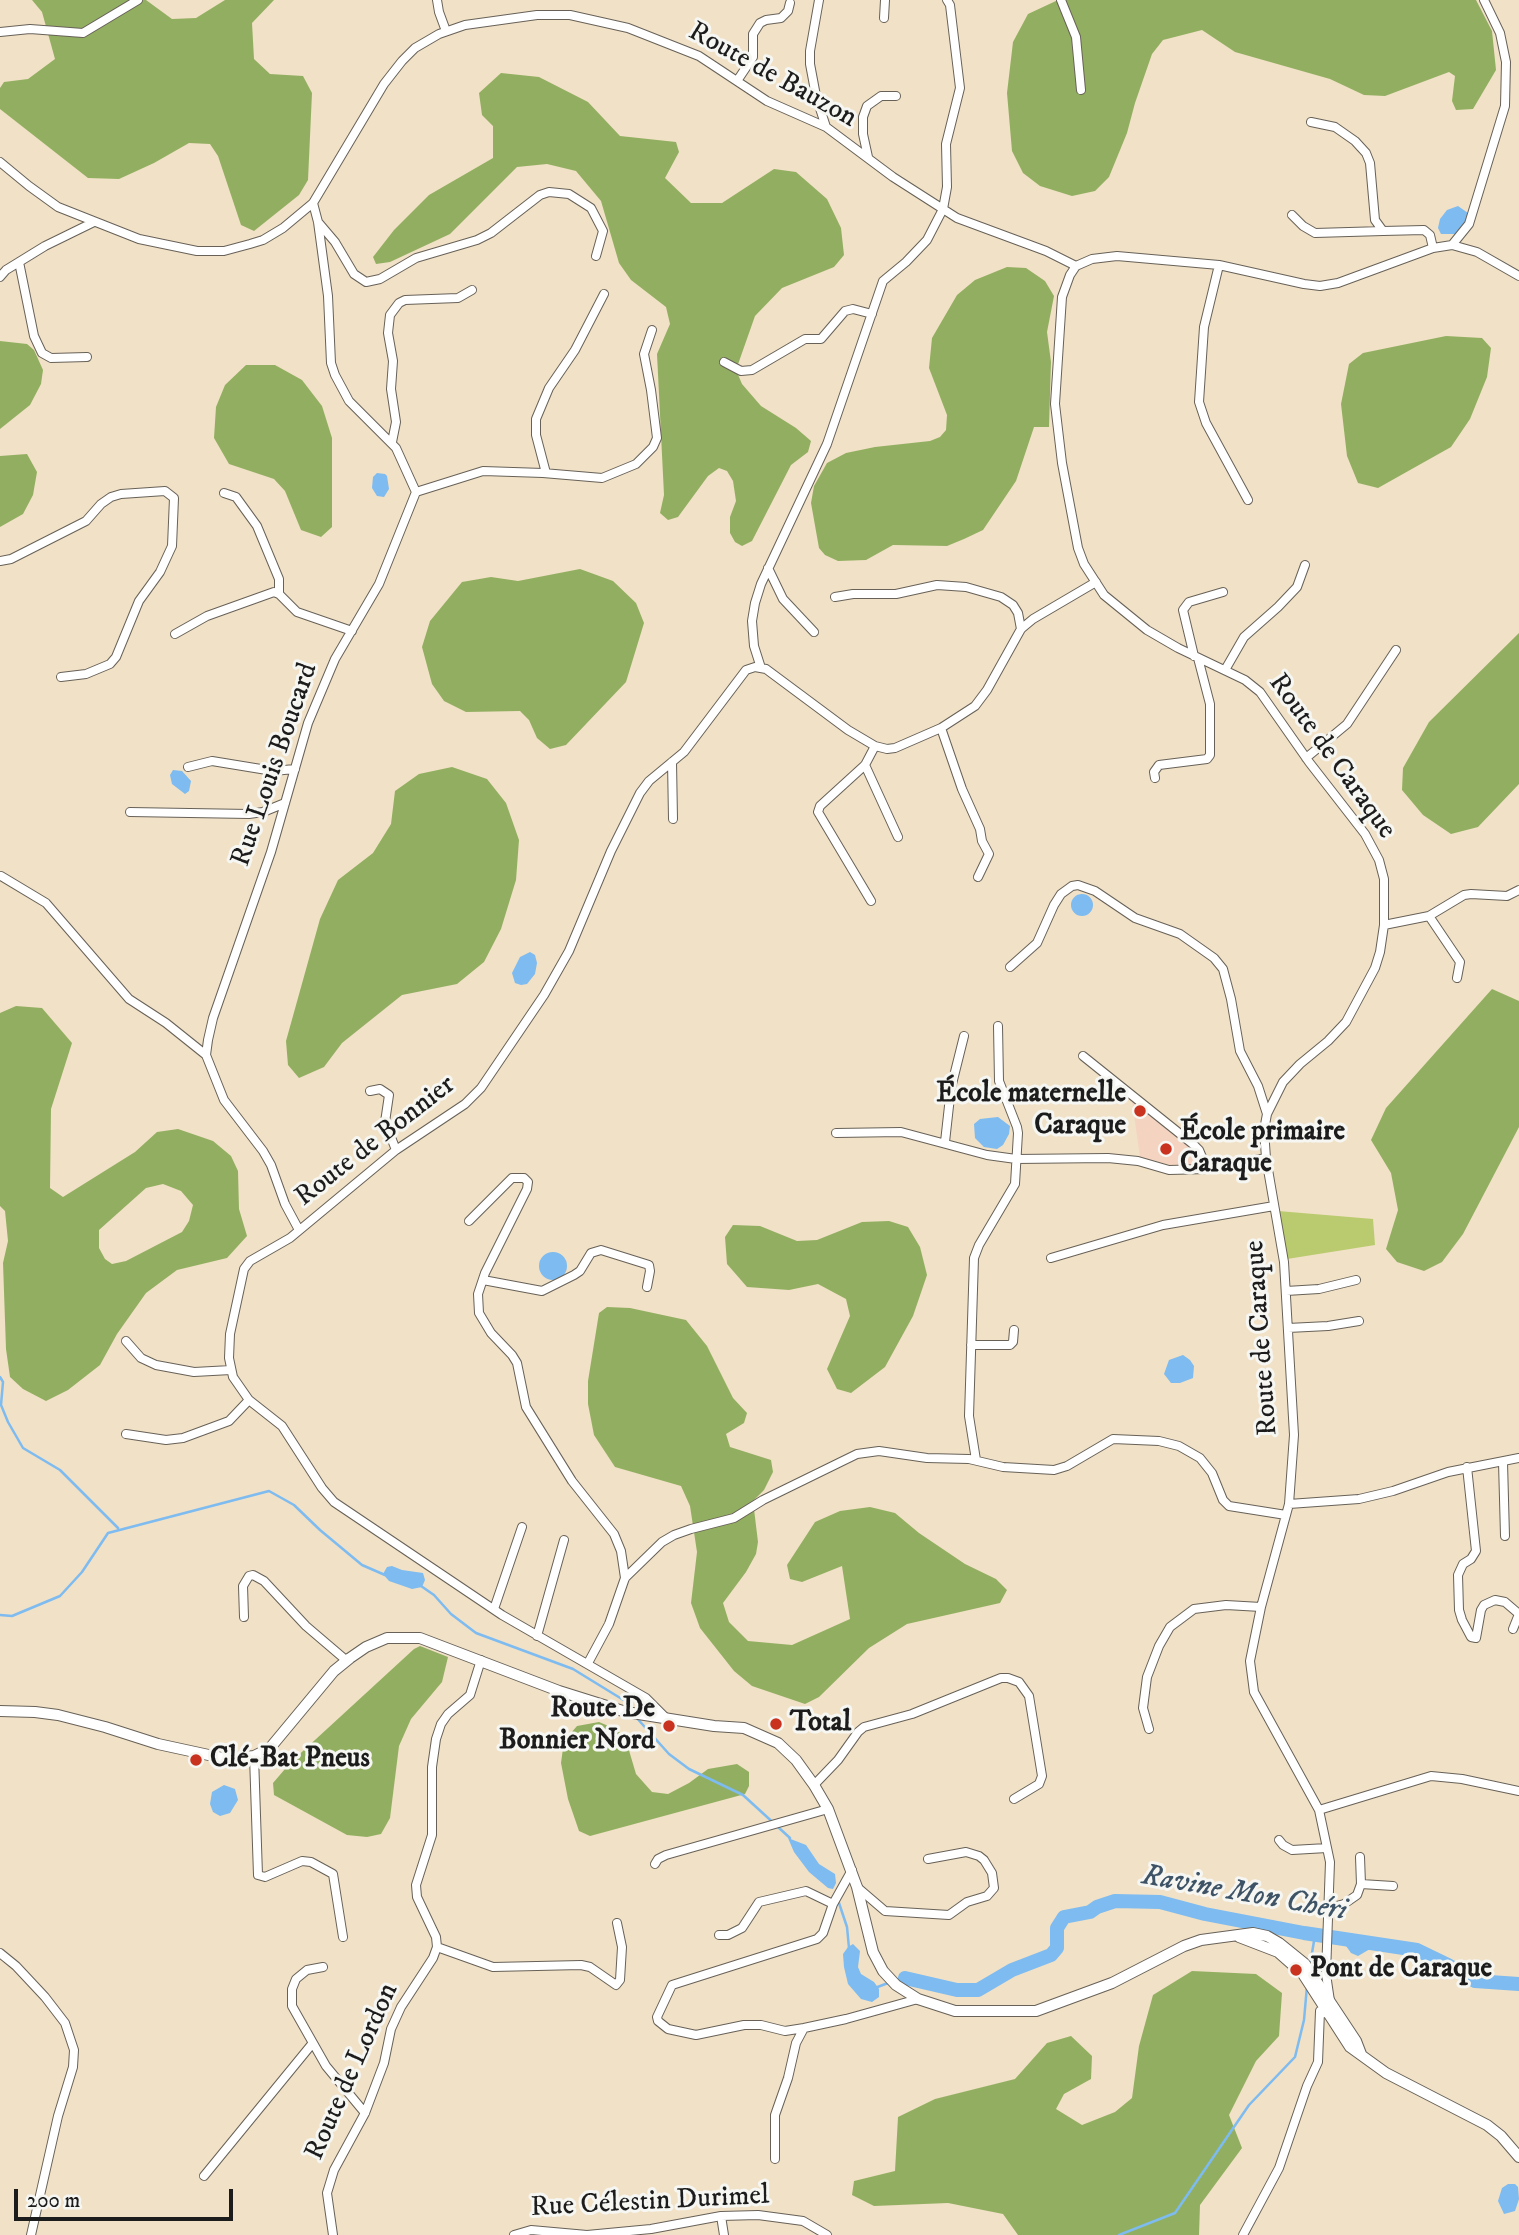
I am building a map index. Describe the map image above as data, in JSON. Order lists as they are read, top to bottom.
{
  "streets": {
    "street": [
      "Route de Bauzon",
      "Route de Caraque",
      "Rue Louis Boucard",
      "Route de Bonnier",
      "Route de Lordon",
      "Rue Célestin Durimel"
    ]
  },
  "crossings": [
    ["Route de Bauzon", "Route de Caraque"]
  ],
  "water": ["Ravine Mon Chéri"],
  "places": [
    "École maternelle Caraque",
    "École primaire Caraque",
    "Total",
    "Route De Bonnier Nord",
    "Clé-Bat Pneus",
    "Pont de Caraque"
  ],
  "scale_bar": "200 m"
}
